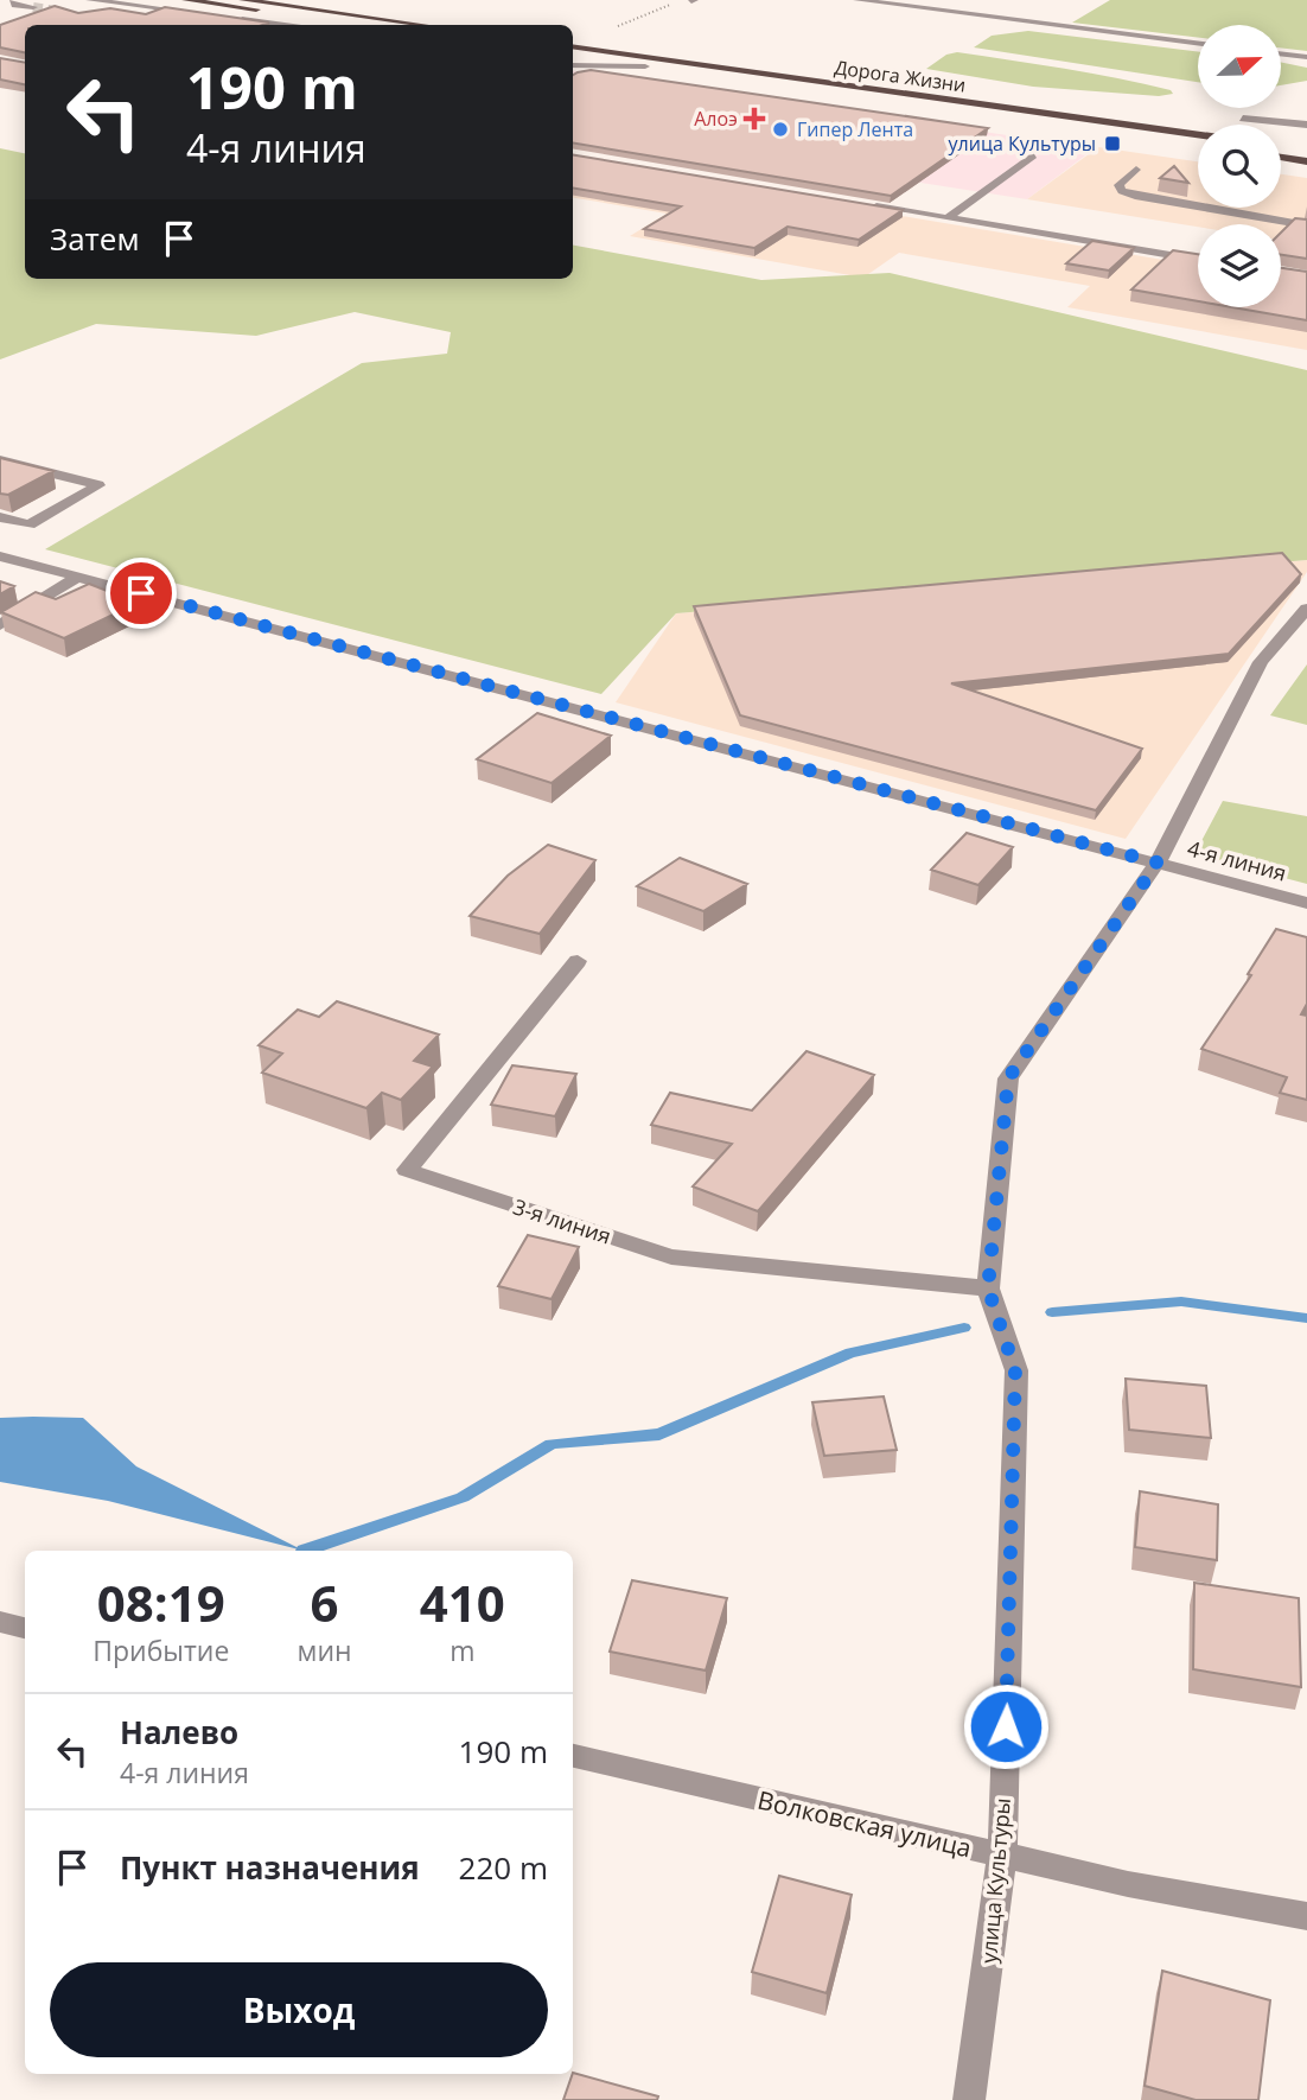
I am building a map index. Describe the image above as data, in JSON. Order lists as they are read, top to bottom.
{
  "streets": {
    "main road": ["Дорога Жизни"],
    "street": [
      "4-я линия",
      "3-я линия",
      "Волковская улица",
      "улица Культуры"
    ]
  },
  "crossings": [
    ["4-я линия", "улица Культуры"],
    ["3-я линия", "улица Культуры"],
    ["Волковская улица", "улица Культуры"]
  ],
  "places": {
    "health": ["Алоэ"],
    "other": ["Гипер Лента"],
    "transit": ["улица Культуры"]
  },
  "north": "right",
  "page": {
    "turn": ["190 m", "4-я линия"],
    "then": "Затем",
    "eta": [
      "08:19",
      "Прибытие",
      "6",
      "мин",
      "410",
      "m"
    ],
    "list": [
      {
        "name": "Налево",
        "note": "4-я линия",
        "value": "190 m"
      },
      {
        "name": "Пункт назначения",
        "value": "220 m"
      }
    ],
    "buttons": "Выход"
  }
}
